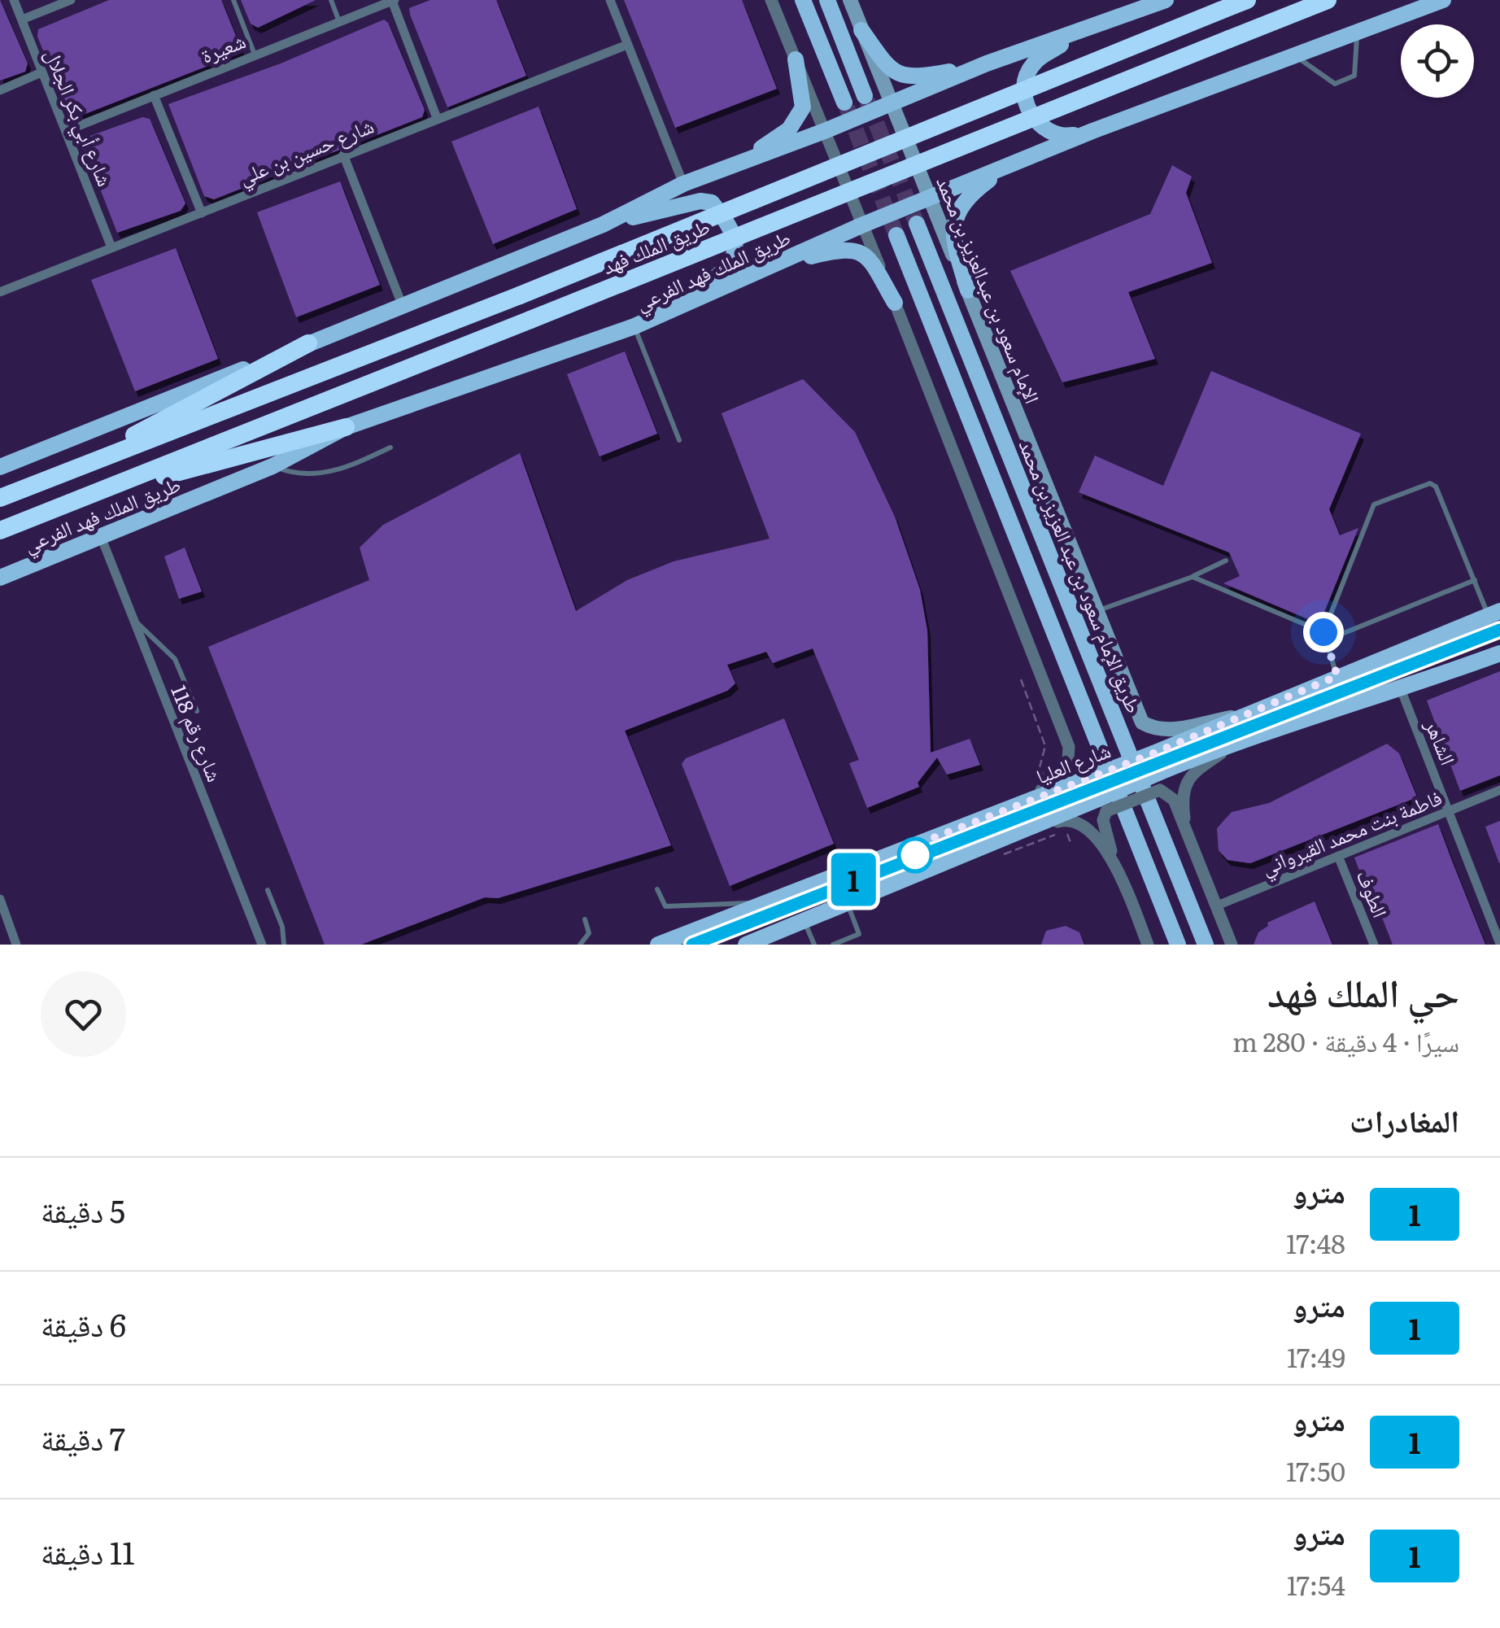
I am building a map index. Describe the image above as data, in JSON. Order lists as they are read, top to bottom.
{
  "streets": {
    "highway": ["طريق الملك فهد"],
    "main road": [
      "طريق الملك فهد الفرعي",
      "الإمام سعود بن عبدالعزيز بن محمد",
      "طريق الإمام سعود بن عبد العزيز بن محمد",
      "شارع العليا"
    ],
    "street": [
      "شعيرة",
      "شارع أبي بكر الجلال",
      "شارع حسين بن علي",
      "شارع رقم 118",
      "الشاهر",
      "فاطمة بنت محمد القيرواني",
      "الطوف"
    ]
  },
  "crossings": [
    ["شعيرة", "شارع أبي بكر الجلال"],
    ["شارع أبي بكر الجلال", "شارع حسين بن علي"],
    ["طريق الملك فهد الفرعي", "الإمام سعود بن عبدالعزيز بن محمد"],
    ["طريق الملك فهد الفرعي", "شارع رقم 118"],
    ["الإمام سعود بن عبدالعزيز بن محمد", "شارع العليا"],
    ["الشاهر", "شارع العليا"],
    ["الشاهر", "فاطمة بنت محمد القيرواني"],
    ["فاطمة بنت محمد القيرواني", "الطوف"]
  ],
  "lines": ["metro line 1"],
  "page": {
    "on_map": "1",
    "heading": [
      ["حي الملك فهد", "سيرًا · 4 دقيقة · 280 m"],
      "المغادرات"
    ],
    "list": [
      {
        "mark": "1",
        "name": "مترو",
        "note": "17:48",
        "value": "5 دقيقة"
      },
      {
        "mark": "1",
        "name": "مترو",
        "note": "17:49",
        "value": "6 دقيقة"
      },
      {
        "mark": "1",
        "name": "مترو",
        "note": "17:50",
        "value": "7 دقيقة"
      },
      {
        "mark": "1",
        "name": "مترو",
        "note": "17:54",
        "value": "11 دقيقة"
      }
    ]
  }
}
